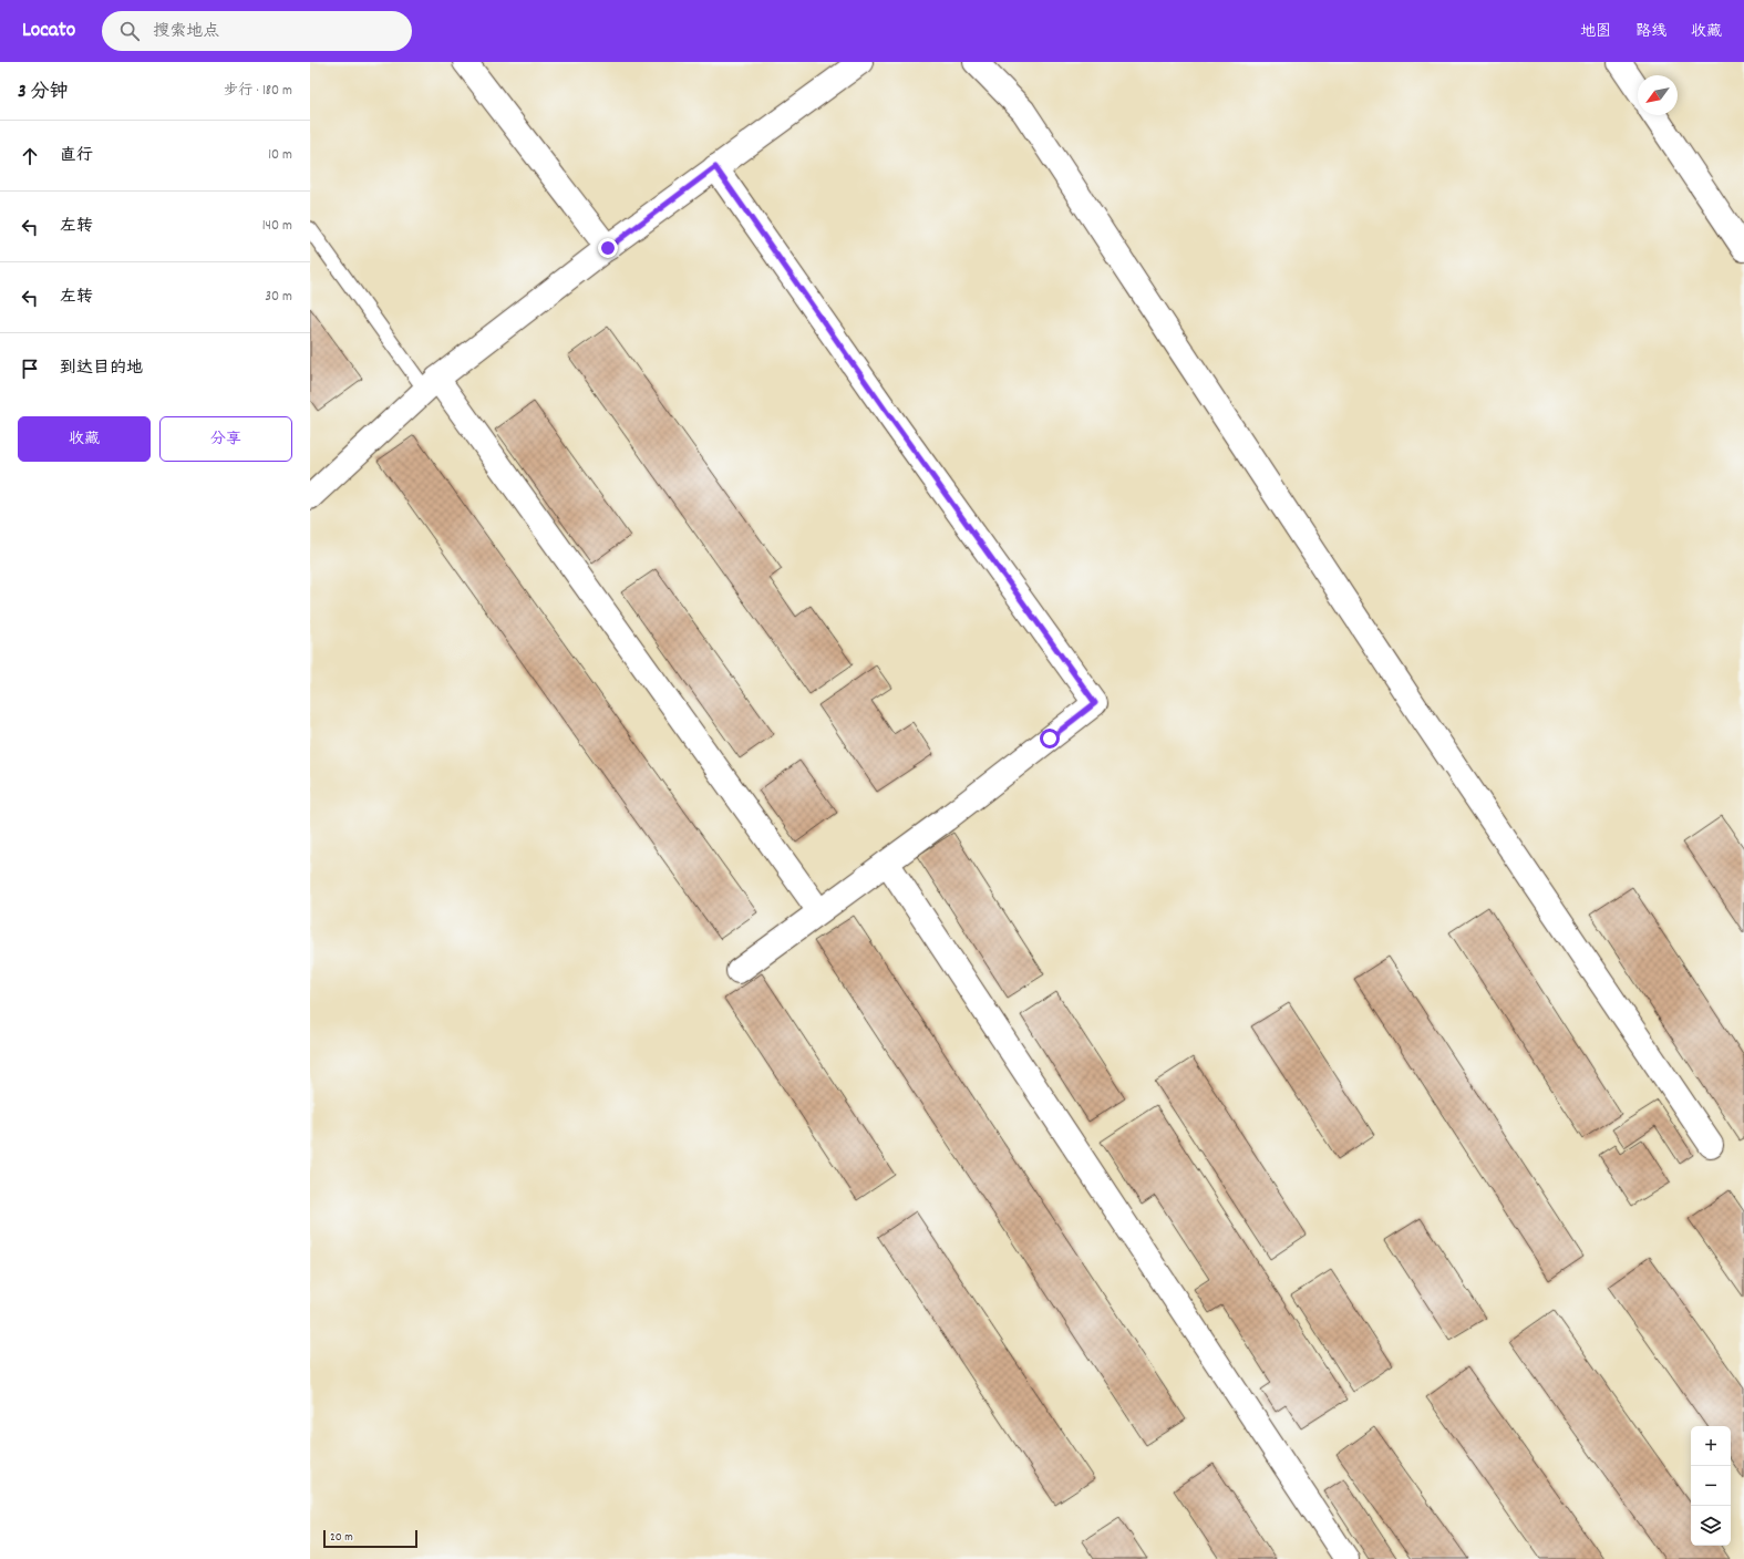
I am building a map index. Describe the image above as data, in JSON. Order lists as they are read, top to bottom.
{
  "scale_bar": "20 m",
  "north": "bottom left",
  "page": {
    "header": "Locato",
    "search": "搜索地点",
    "nav": ["地图", "路线", "收藏"],
    "heading": ["3 分钟", "步行 · 180 m"],
    "list": [
      ["直行", "10 m"],
      ["左转", "140 m"],
      ["左转", "30 m"],
      "到达目的地"
    ],
    "buttons": ["收藏", "分享"],
    "map_buttons": ["+", "−"],
    "scale": "20 m"
  }
}
